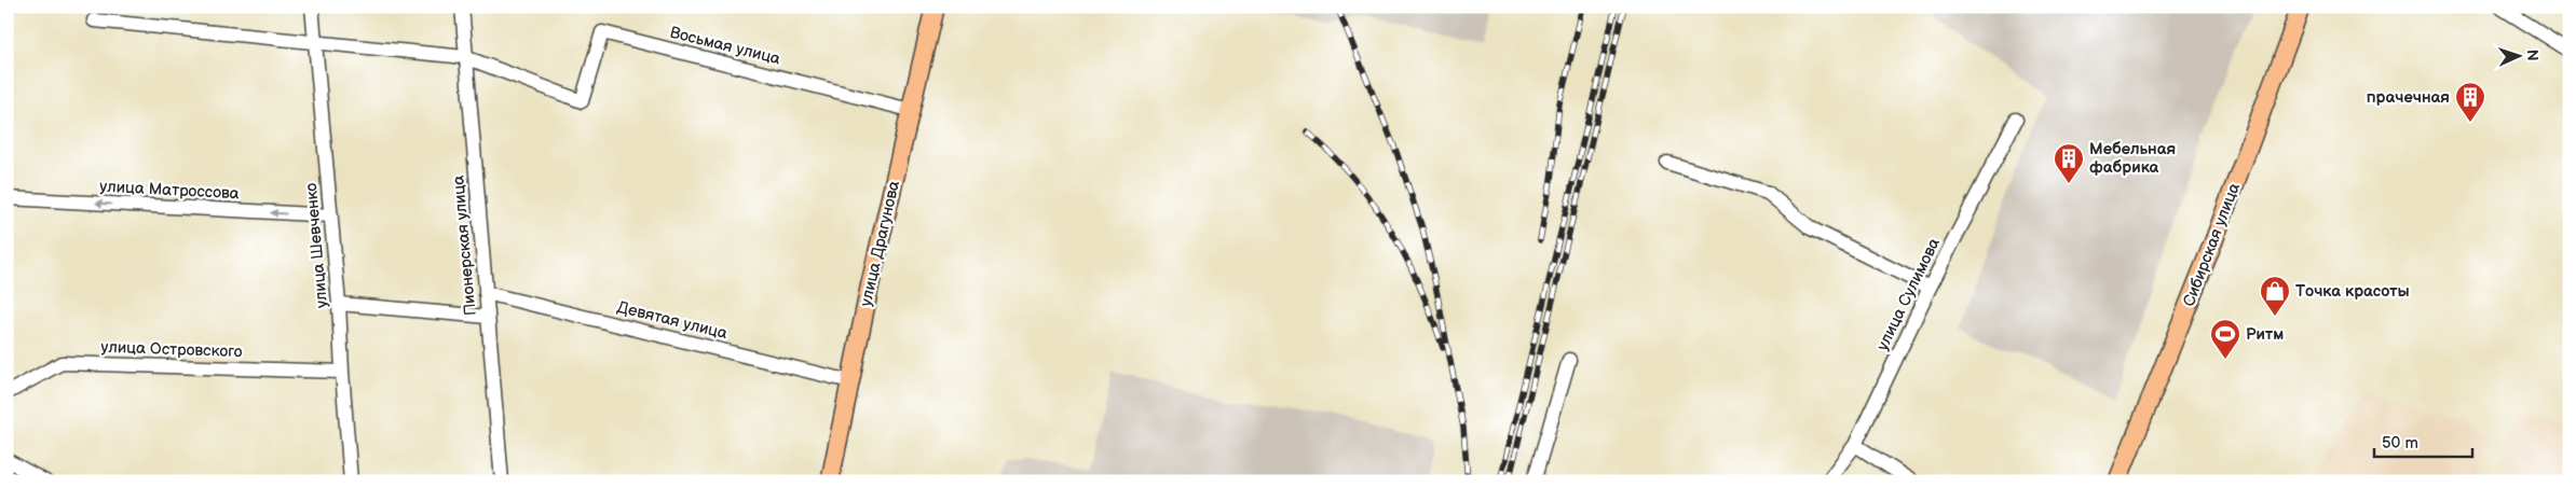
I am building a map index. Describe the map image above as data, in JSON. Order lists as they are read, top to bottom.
{
  "streets": {
    "main road": ["улица Драгунова", "Сибирская улица"],
    "street": [
      "Восьмая улица",
      "улица Матроссова",
      "улица Шевченко",
      "Пионерская улица",
      "улица Сулимова",
      "Девятая улица",
      "улица Островского"
    ]
  },
  "crossings": [
    ["Восьмая улица", "улица Драгунова"],
    ["Восьмая улица", "Пионерская улица"],
    ["улица Матроссова", "улица Шевченко"],
    ["улица Драгунова", "Девятая улица"],
    ["улица Шевченко", "улица Островского"],
    ["Пионерская улица", "Девятая улица"]
  ],
  "one_way": ["улица Матроссова"],
  "places": {
    "building": ["прачечная", "Мебельная фабрика"],
    "shop": ["Точка красоты"],
    "sports": ["Ритм"]
  },
  "scale_bar": "50 m",
  "north": "right"
}
